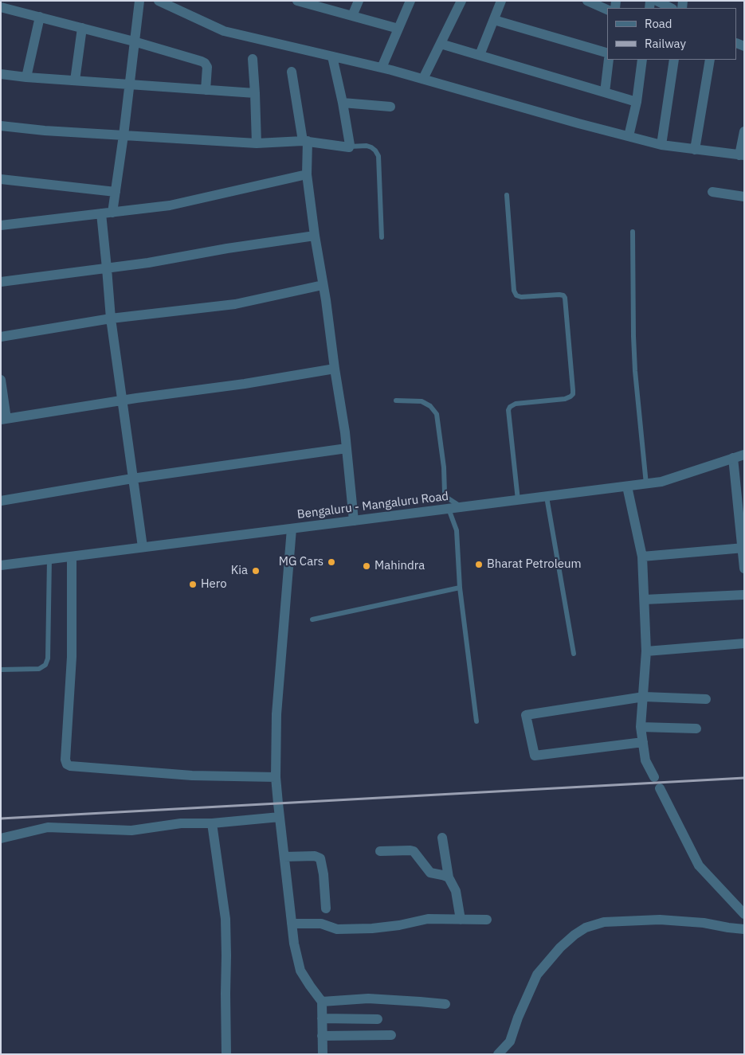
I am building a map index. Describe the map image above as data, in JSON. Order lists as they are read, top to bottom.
{
  "streets": {
    "street": ["Bengaluru - Mangaluru Road"]
  },
  "places": [
    "MG Cars",
    "Bharat Petroleum",
    "Mahindra",
    "Kia",
    "Hero"
  ],
  "legend": ["Road", "Railway"]
}
